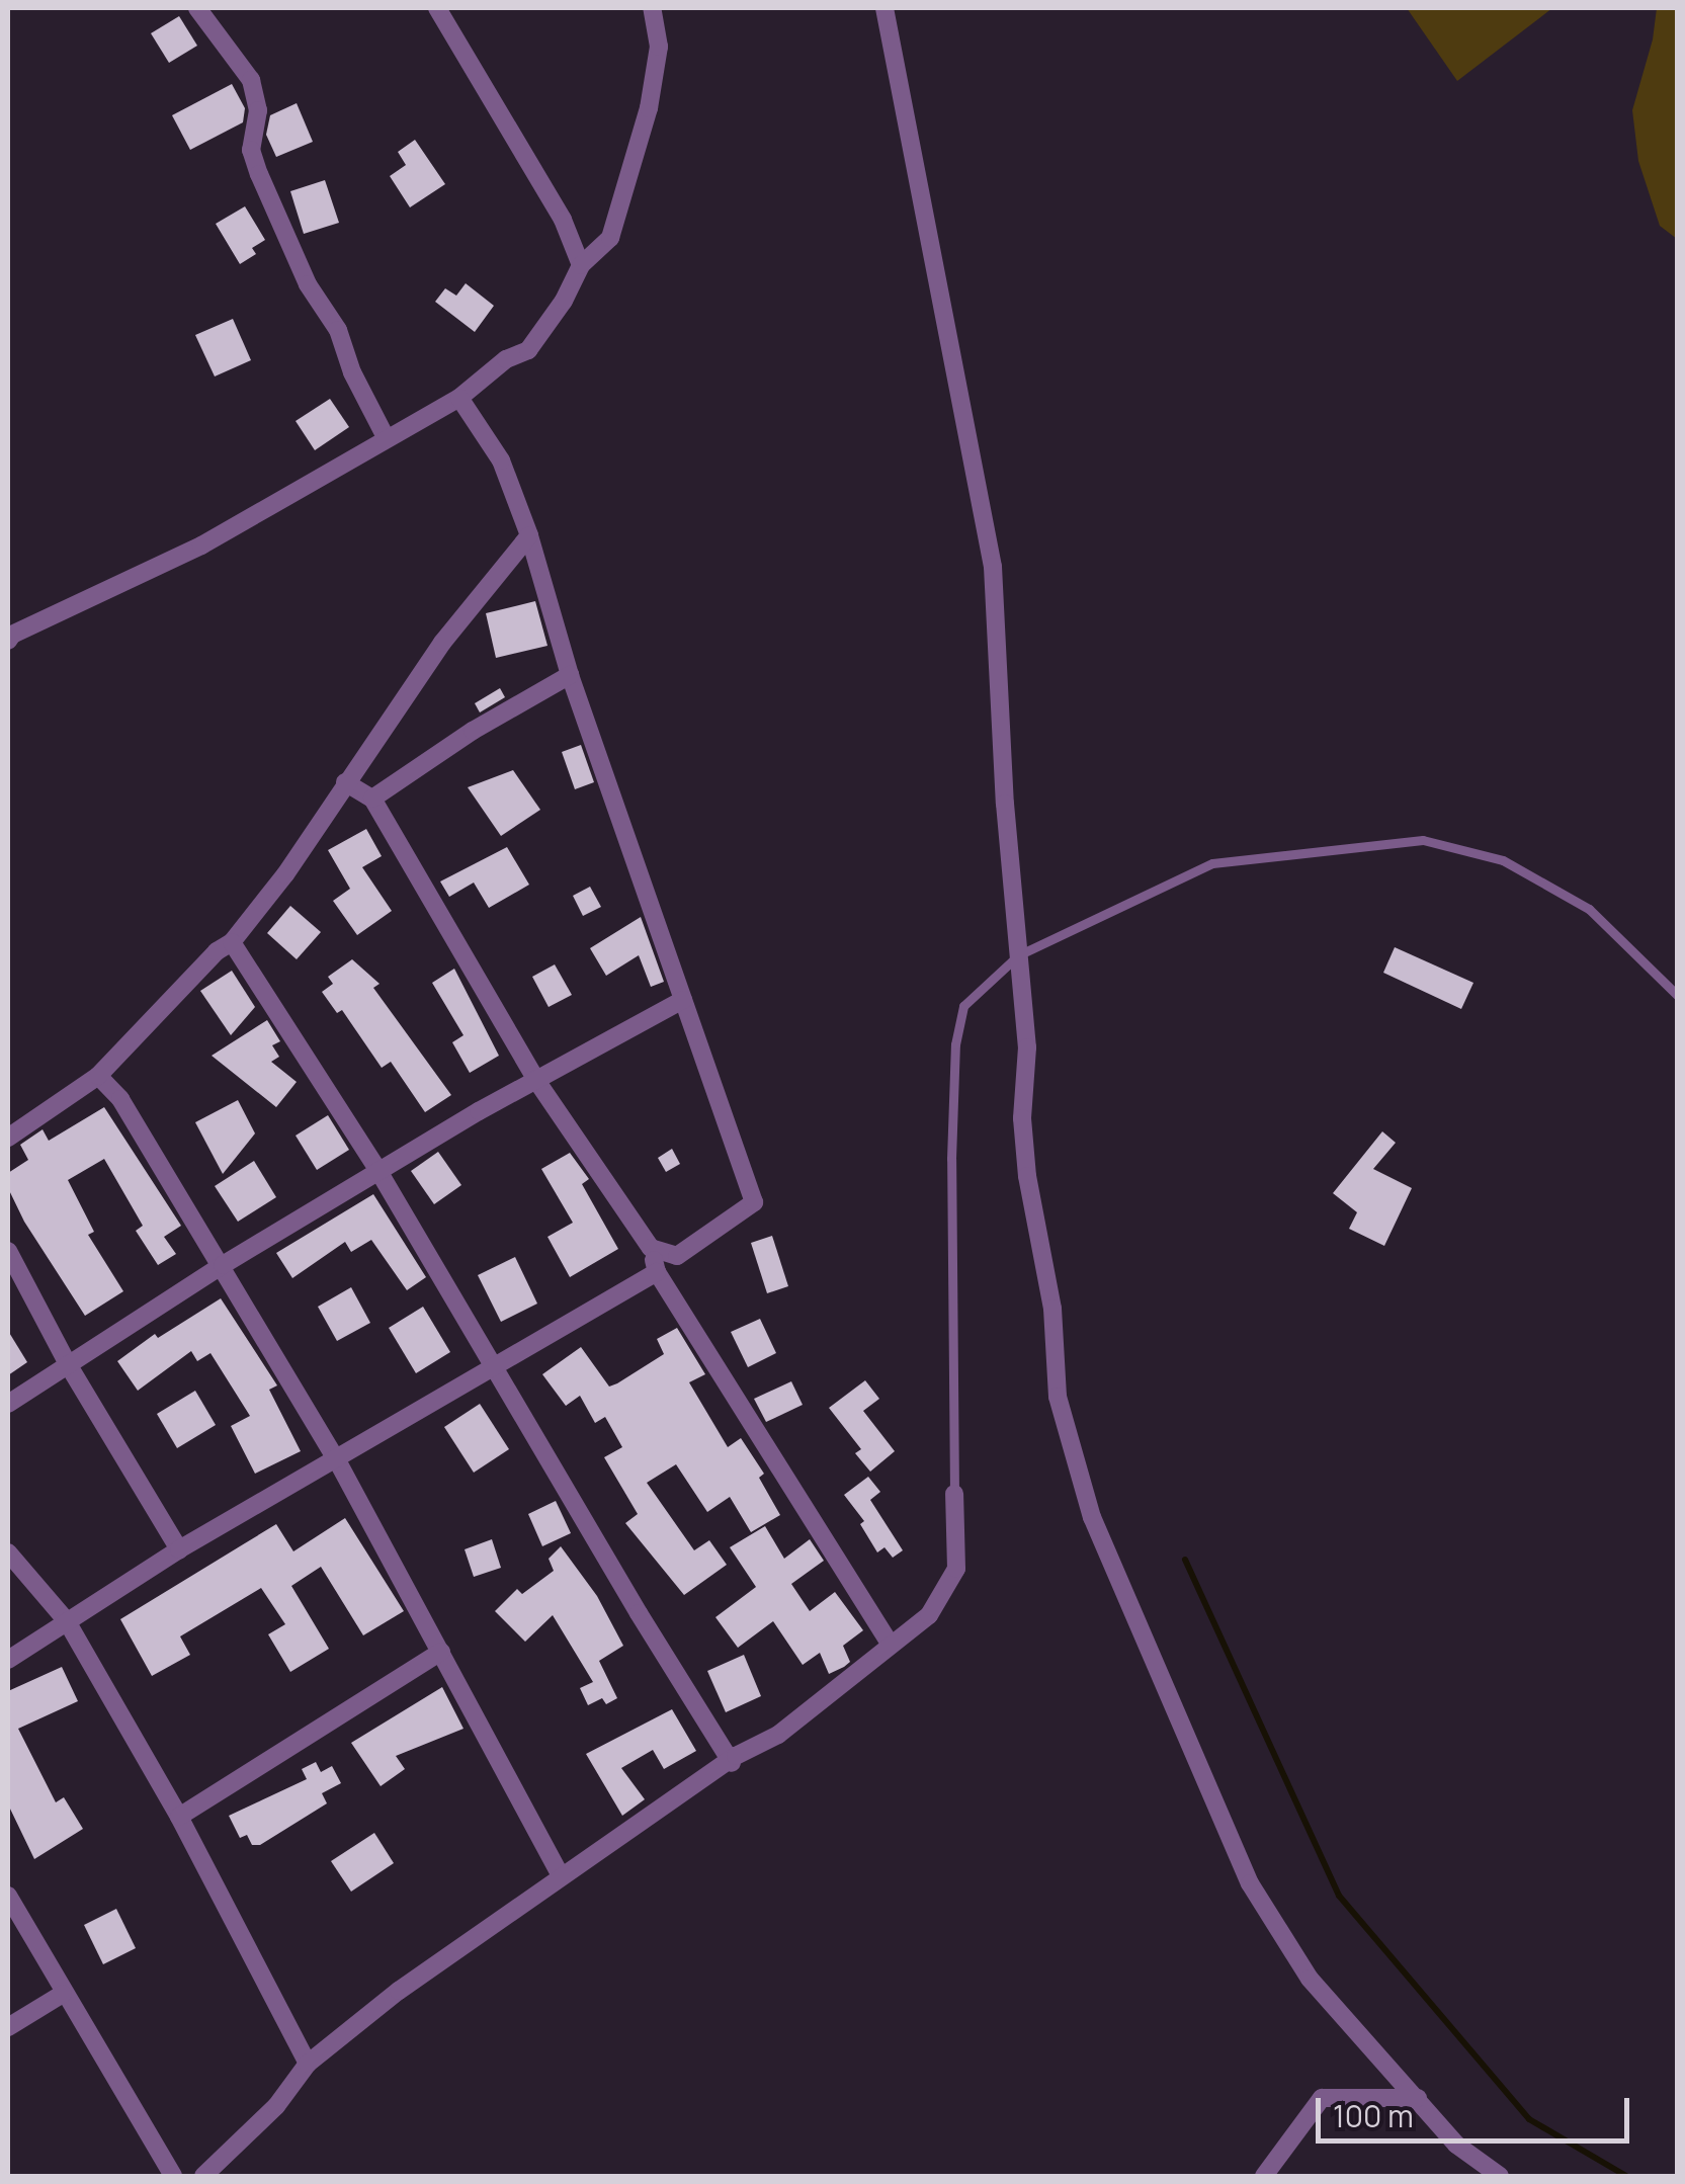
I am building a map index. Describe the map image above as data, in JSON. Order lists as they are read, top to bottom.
{
  "scale_bar": "100 m"
}
